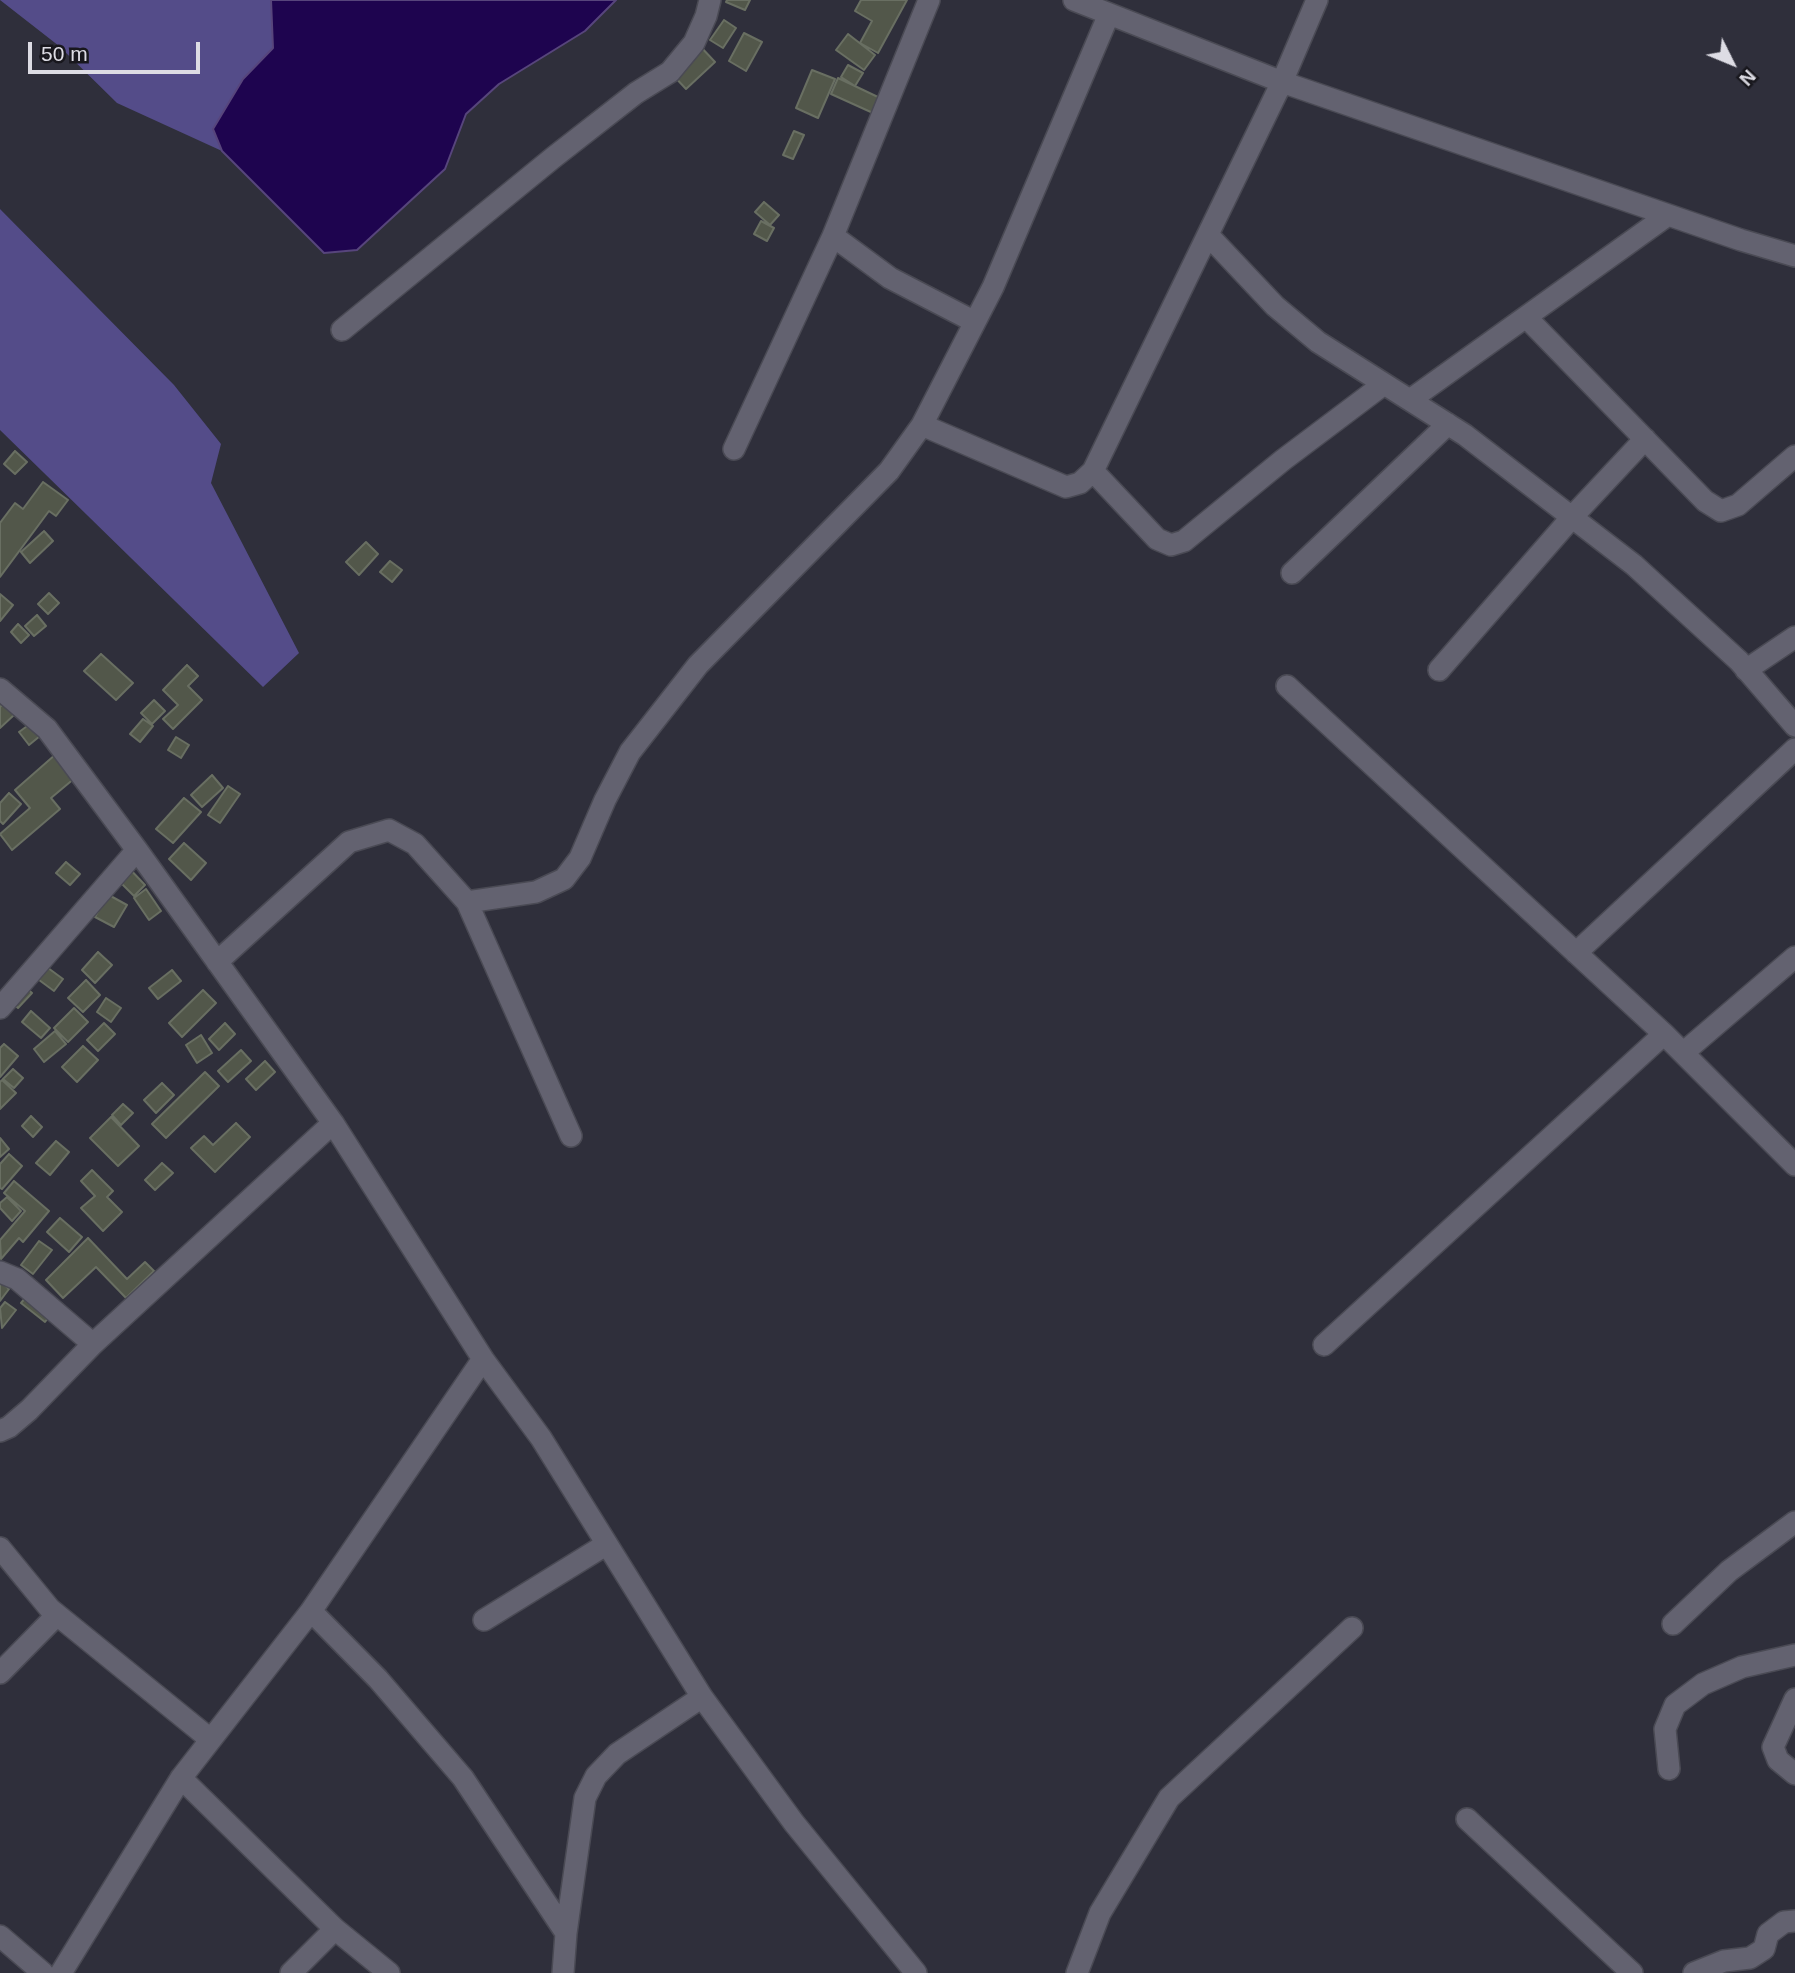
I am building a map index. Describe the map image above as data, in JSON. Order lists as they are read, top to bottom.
{
  "scale_bar": "50 m",
  "north": "bottom right"
}
